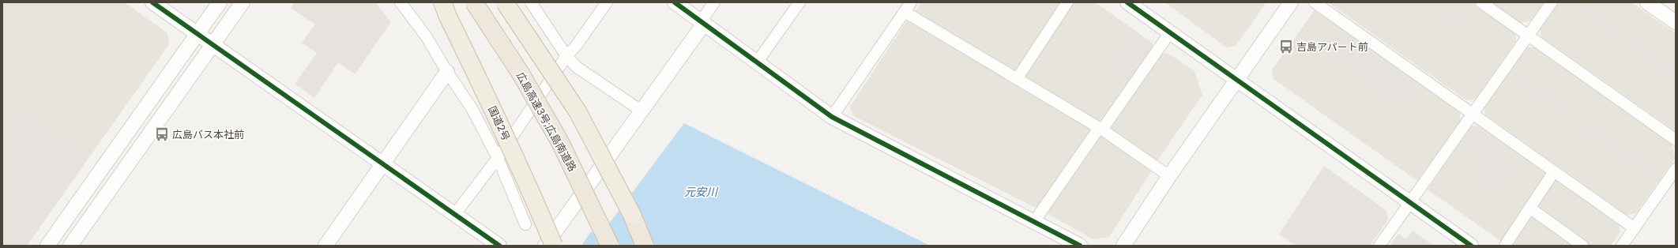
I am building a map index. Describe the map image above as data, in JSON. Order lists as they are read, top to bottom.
{
  "streets": {
    "highway": ["広島高速3号;広島南道路", "国道2号"]
  },
  "water": ["元安川"],
  "places": {
    "bus stop": ["吉島アパート前", "広島バス本社前"]
  }
}
